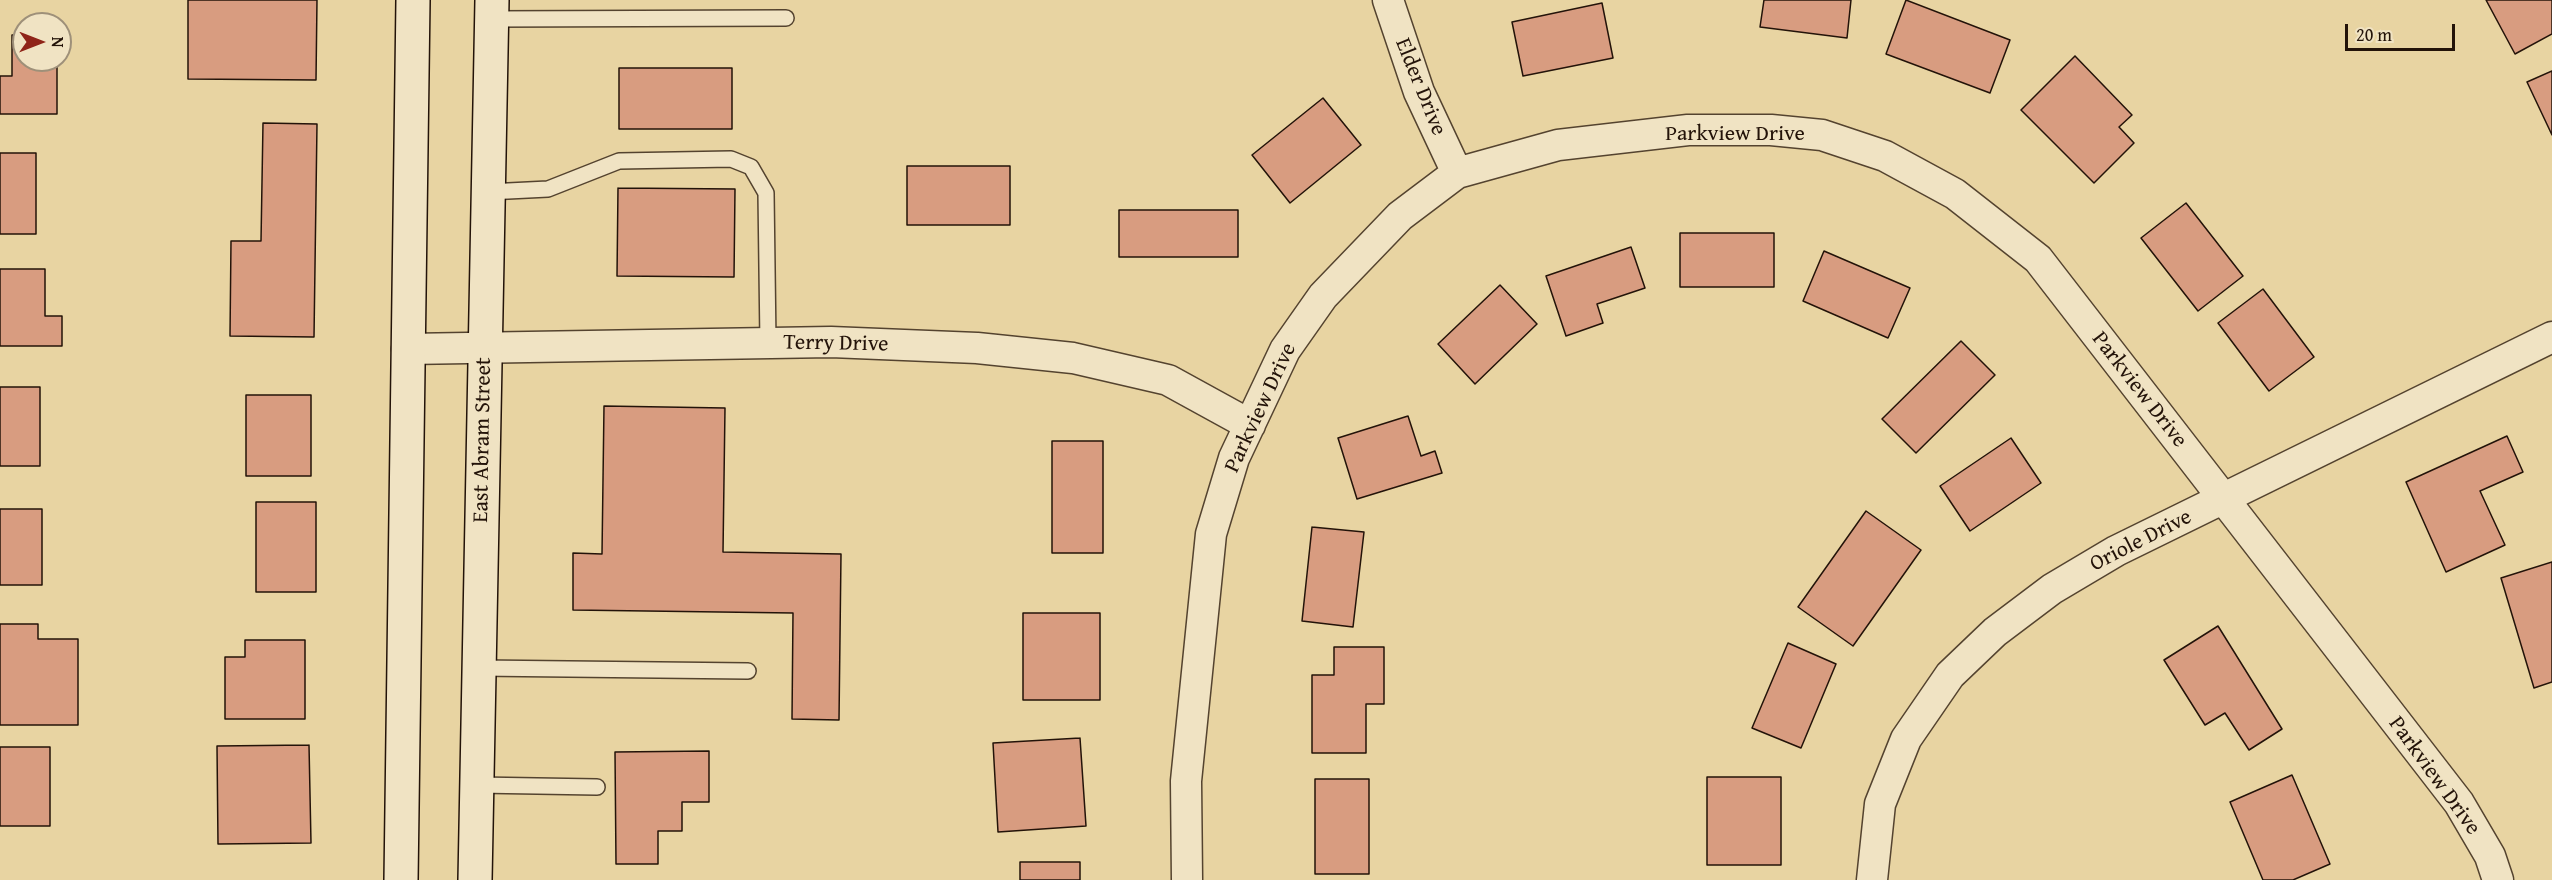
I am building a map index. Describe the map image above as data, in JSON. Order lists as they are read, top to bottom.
{
  "streets": {
    "main road": ["East Abram Street"],
    "street": [
      "Elder Drive",
      "Parkview Drive",
      "Terry Drive",
      "Oriole Drive"
    ]
  },
  "crossings": [
    ["Elder Drive", "Parkview Drive"],
    ["Parkview Drive", "Terry Drive"],
    ["Parkview Drive", "Oriole Drive"],
    ["Terry Drive", "East Abram Street"]
  ],
  "scale_bar": "20 m",
  "north": "right"
}
